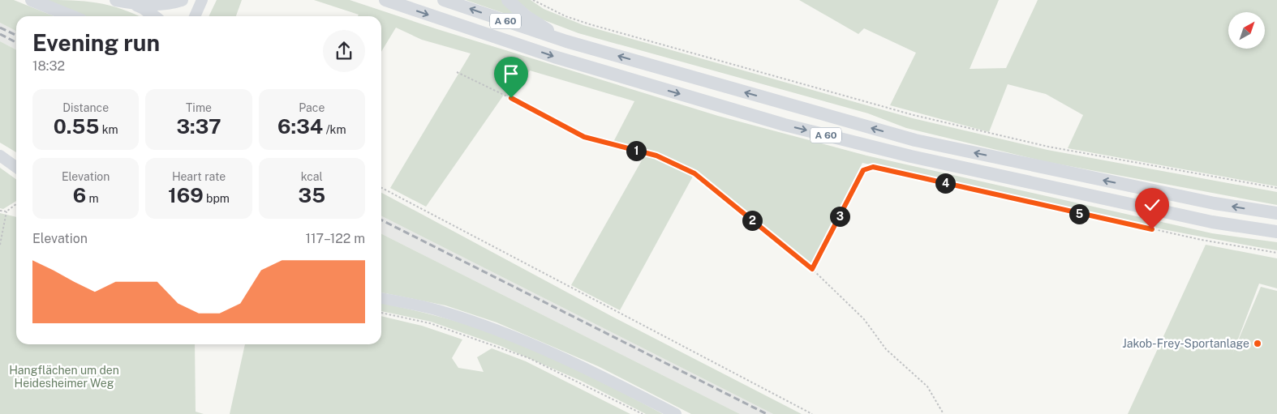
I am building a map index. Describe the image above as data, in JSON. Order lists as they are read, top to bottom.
{
  "streets": {
    "highway": ["A 60"]
  },
  "parks": ["Hangflächen um den Heidesheimer Weg"],
  "places": ["Jakob-Frey-Sportanlage"],
  "north": "top right",
  "page": {
    "heading": ["Evening run", "18:32"],
    "stats": [
      ["Distance", "0.55 km"],
      ["Time", "3:37"],
      ["Pace", "6:34 /km"],
      ["Elevation", "6 m"],
      ["Heart rate", "169 bpm"],
      ["kcal", "35"]
    ],
    "pins": [
      "1",
      "4",
      "5",
      "3",
      "2"
    ],
    "chart": ["Elevation", "117–122 m"]
  }
}
